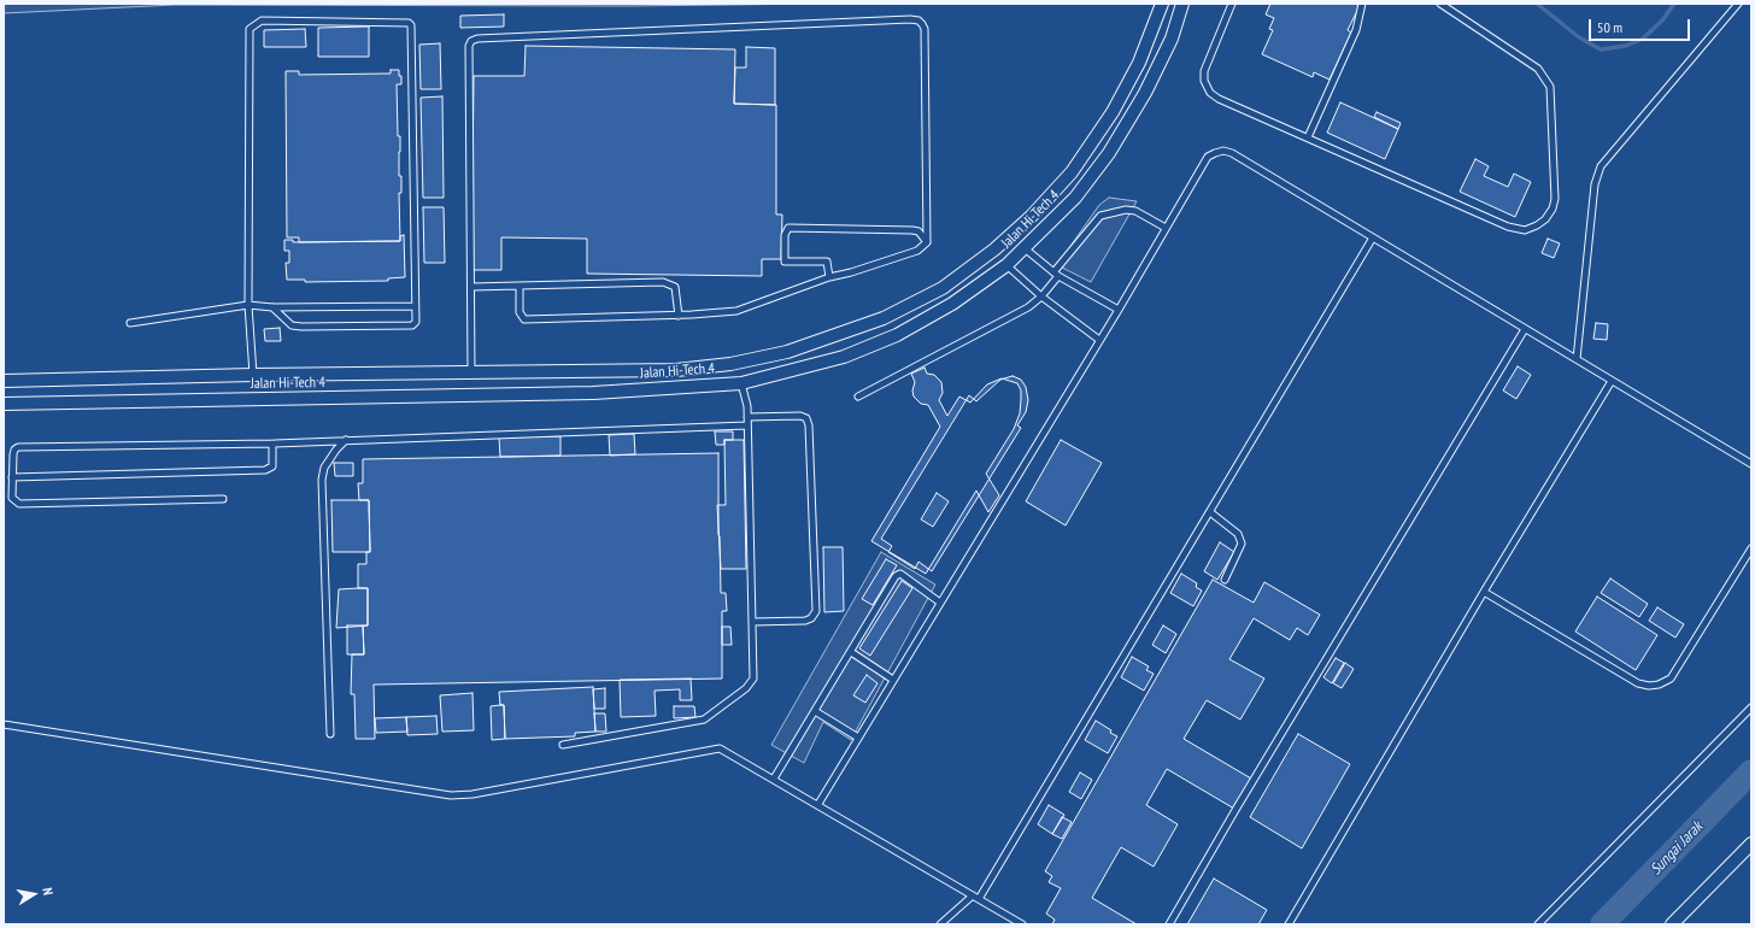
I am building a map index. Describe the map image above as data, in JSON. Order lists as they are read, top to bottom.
{
  "streets": {
    "street": ["Jalan Hi-Tech 4"]
  },
  "water": ["Sungai Jarak"],
  "scale_bar": "50 m",
  "north": "right"
}
